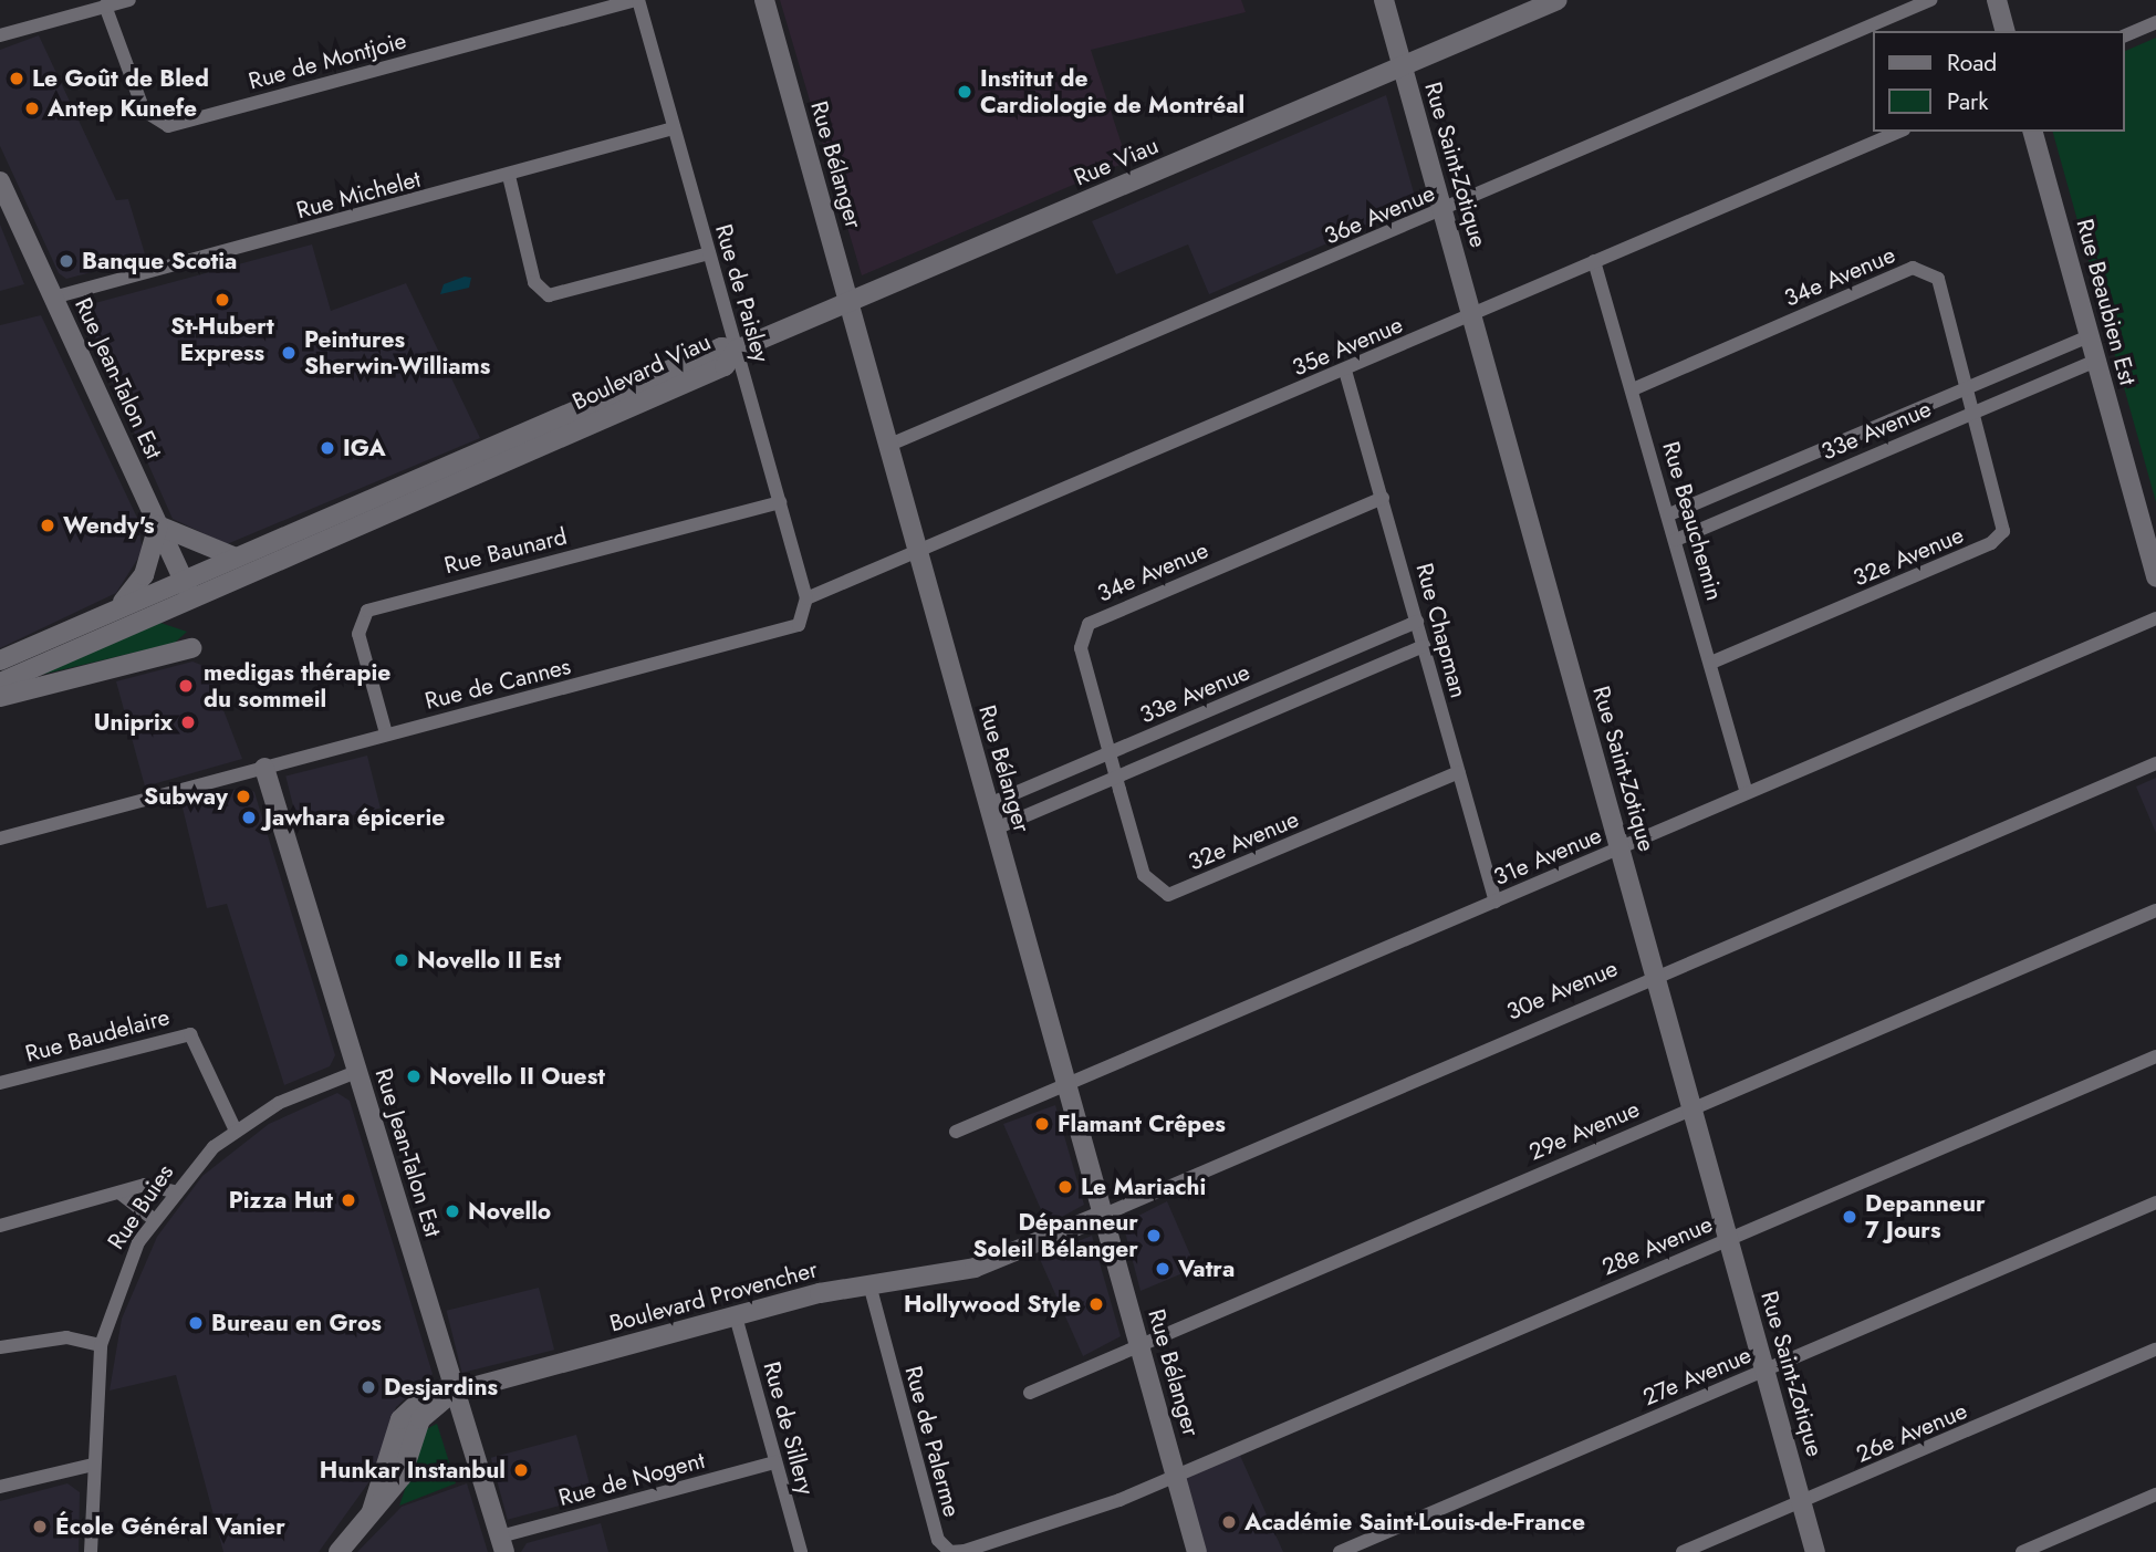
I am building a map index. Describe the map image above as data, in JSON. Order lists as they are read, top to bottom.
{
  "streets": {
    "street": [
      "Rue de Montjoie",
      "Rue Viau",
      "Rue Bélanger",
      "Rue Saint-Zotique",
      "Rue Michelet",
      "36e Avenue",
      "34e Avenue",
      "Rue de Paisley",
      "Rue Beaubien Est",
      "35e Avenue",
      "Boulevard Viau",
      "Rue Jean-Talon Est",
      "33e Avenue",
      "Rue Beauchemin",
      "Rue Baunard",
      "32e Avenue",
      "Rue Chapman",
      "Rue de Cannes",
      "31e Avenue",
      "30e Avenue",
      "Rue Baudelaire",
      "29e Avenue",
      "Rue Buies",
      "28e Avenue",
      "Boulevard Provencher",
      "27e Avenue",
      "Rue de Sillery",
      "26e Avenue",
      "Rue de Palerme",
      "Rue de Nogent"
    ]
  },
  "crossings": [
    ["Rue de Montjoie", "Rue de Paisley"],
    ["Rue Viau", "Rue Bélanger"],
    ["Rue Viau", "Rue Saint-Zotique"],
    ["Rue Viau", "Rue de Paisley"],
    ["Rue Viau", "Boulevard Viau"],
    ["Rue Bélanger", "36e Avenue"],
    ["Rue Bélanger", "35e Avenue"],
    ["Rue Bélanger", "33e Avenue"],
    ["Rue Bélanger", "31e Avenue"],
    ["Rue Bélanger", "30e Avenue"],
    ["Rue Bélanger", "29e Avenue"],
    ["Rue Bélanger", "28e Avenue"],
    ["Rue Bélanger", "Rue de Palerme"],
    ["Rue Saint-Zotique", "36e Avenue"],
    ["Rue Saint-Zotique", "35e Avenue"],
    ["Rue Saint-Zotique", "31e Avenue"],
    ["Rue Saint-Zotique", "30e Avenue"],
    ["Rue Saint-Zotique", "29e Avenue"],
    ["Rue Saint-Zotique", "28e Avenue"],
    ["Rue Saint-Zotique", "27e Avenue"],
    ["Rue Saint-Zotique", "26e Avenue"],
    ["Rue Michelet", "Rue de Paisley"],
    ["Rue Michelet", "Rue Jean-Talon Est"],
    ["34e Avenue", "33e Avenue"],
    ["34e Avenue", "Rue Beauchemin"],
    ["34e Avenue", "32e Avenue"],
    ["34e Avenue", "Rue Chapman"],
    ["Rue de Paisley", "35e Avenue"],
    ["Rue de Paisley", "Boulevard Viau"],
    ["Rue de Paisley", "Rue Baunard"],
    ["Rue de Paisley", "Rue de Cannes"],
    ["Rue Beaubien Est", "33e Avenue"],
    ["35e Avenue", "Rue Beauchemin"],
    ["35e Avenue", "Rue Chapman"],
    ["35e Avenue", "Rue de Cannes"],
    ["Boulevard Viau", "Rue Jean-Talon Est"],
    ["Rue Jean-Talon Est", "Rue de Cannes"],
    ["Rue Jean-Talon Est", "Rue Buies"],
    ["Rue Jean-Talon Est", "Boulevard Provencher"],
    ["Rue Jean-Talon Est", "Rue de Nogent"],
    ["33e Avenue", "Rue Beauchemin"],
    ["33e Avenue", "32e Avenue"],
    ["33e Avenue", "Rue Chapman"],
    ["Rue Beauchemin", "32e Avenue"],
    ["Rue Beauchemin", "31e Avenue"],
    ["Rue Baunard", "Rue de Cannes"],
    ["32e Avenue", "Rue Chapman"],
    ["Rue Chapman", "31e Avenue"],
    ["30e Avenue", "Boulevard Provencher"],
    ["Rue Baudelaire", "Rue Buies"],
    ["28e Avenue", "Rue de Palerme"],
    ["Boulevard Provencher", "Rue de Sillery"],
    ["Boulevard Provencher", "Rue de Palerme"],
    ["Rue de Sillery", "Rue de Nogent"]
  ],
  "places": [
    "Le Goût de Bled",
    "Institut de Cardiologie de Montréal",
    "Antep Kunefe",
    "Banque Scotia",
    "St-Hubert Express",
    "Peintures Sherwin-Williams",
    "IGA",
    "Wendy's",
    "medigas thérapie du sommeil",
    "Uniprix",
    "Subway",
    "Jawhara épicerie",
    "Novello II Est",
    "Novello II Ouest",
    "Flamant Crêpes",
    "Le Mariachi",
    "Pizza Hut",
    "Novello",
    "Depanneur 7 Jours",
    "Dépanneur Soleil Bélanger",
    "Vatra",
    "Hollywood Style",
    "Bureau en Gros",
    "Desjardins",
    "Hunkar Instanbul",
    "Académie Saint-Louis-de-France",
    "École Général Vanier"
  ],
  "legend": ["Road", "Park"]
}
